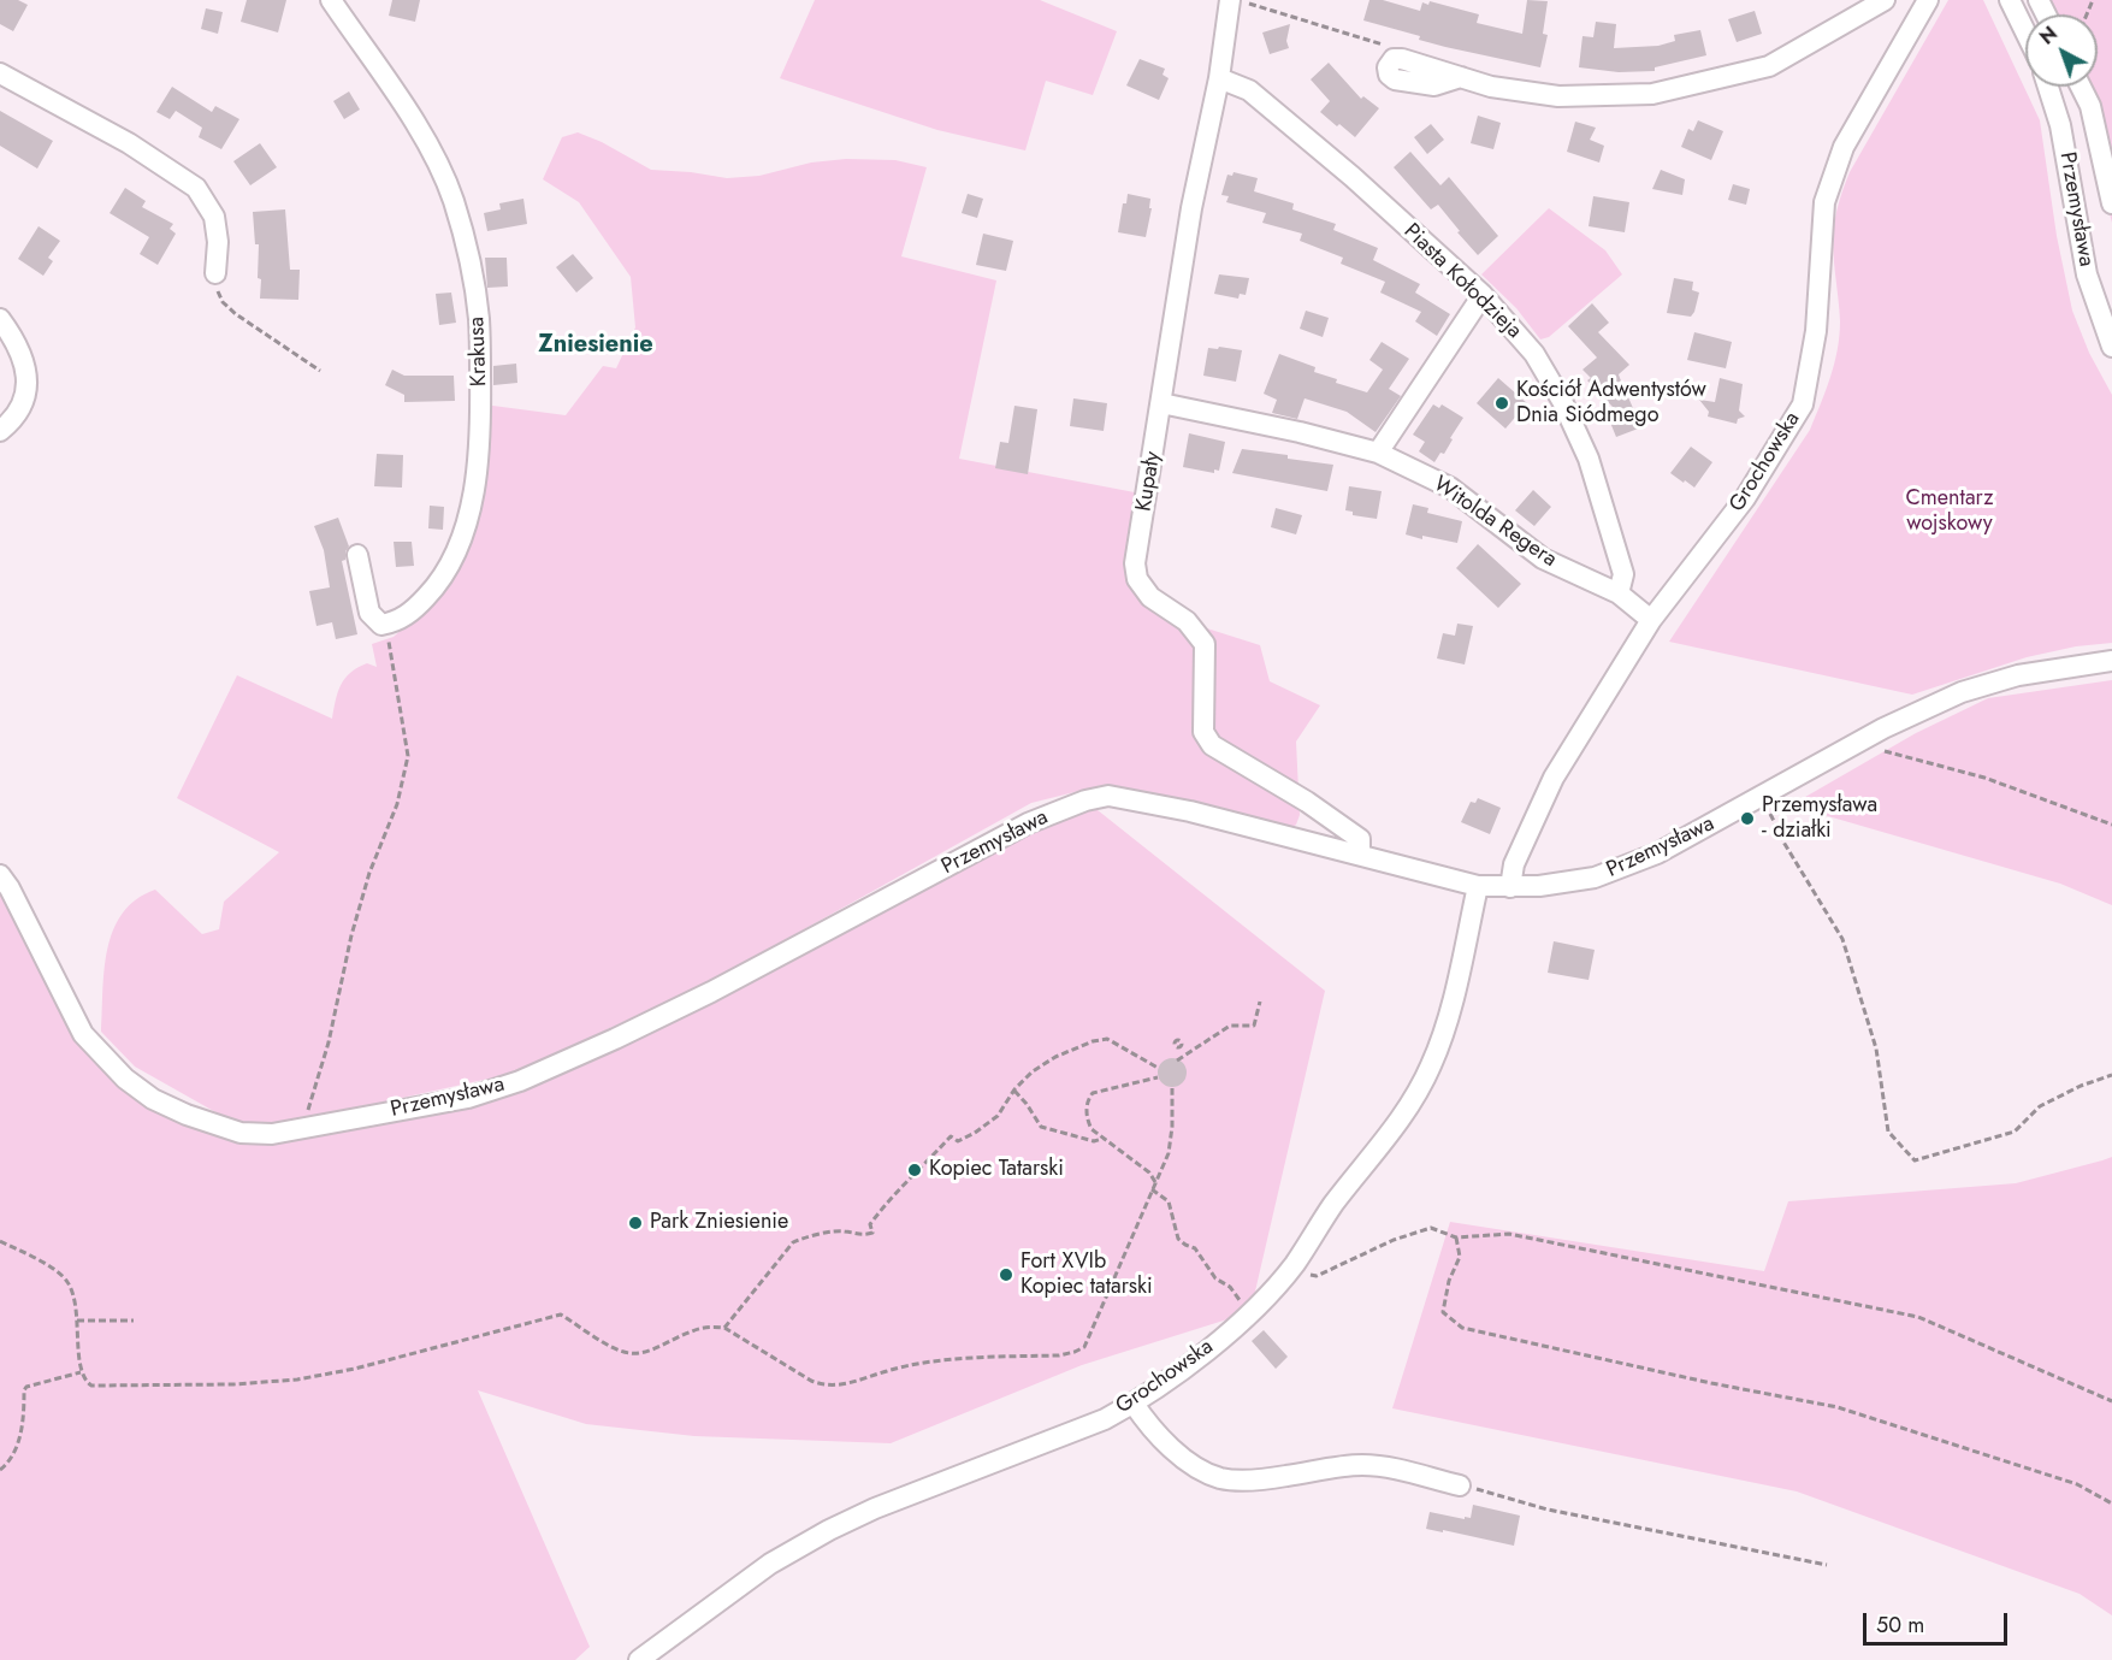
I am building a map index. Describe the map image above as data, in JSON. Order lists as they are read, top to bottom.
{
  "streets": {
    "street": [
      "Przemysława",
      "Piasta Kołodzieja",
      "Krakusa",
      "Grochowska",
      "Kupały",
      "Witolda Regera"
    ]
  },
  "crossings": [
    ["Przemysława", "Grochowska"],
    ["Przemysława", "Kupały"],
    ["Piasta Kołodzieja", "Kupały"],
    ["Piasta Kołodzieja", "Witolda Regera"],
    ["Grochowska", "Witolda Regera"],
    ["Kupały", "Witolda Regera"]
  ],
  "districts": ["Zniesienie"],
  "parks": ["Cmentarz wojskowy"],
  "places": [
    "Kościół Adwentystów Dnia Siódmego",
    "Przemysława - działki",
    "Kopiec Tatarski",
    "Park Zniesienie",
    "Fort XVIb Kopiec tatarski"
  ],
  "scale_bar": "50 m",
  "north": "top left"
}
